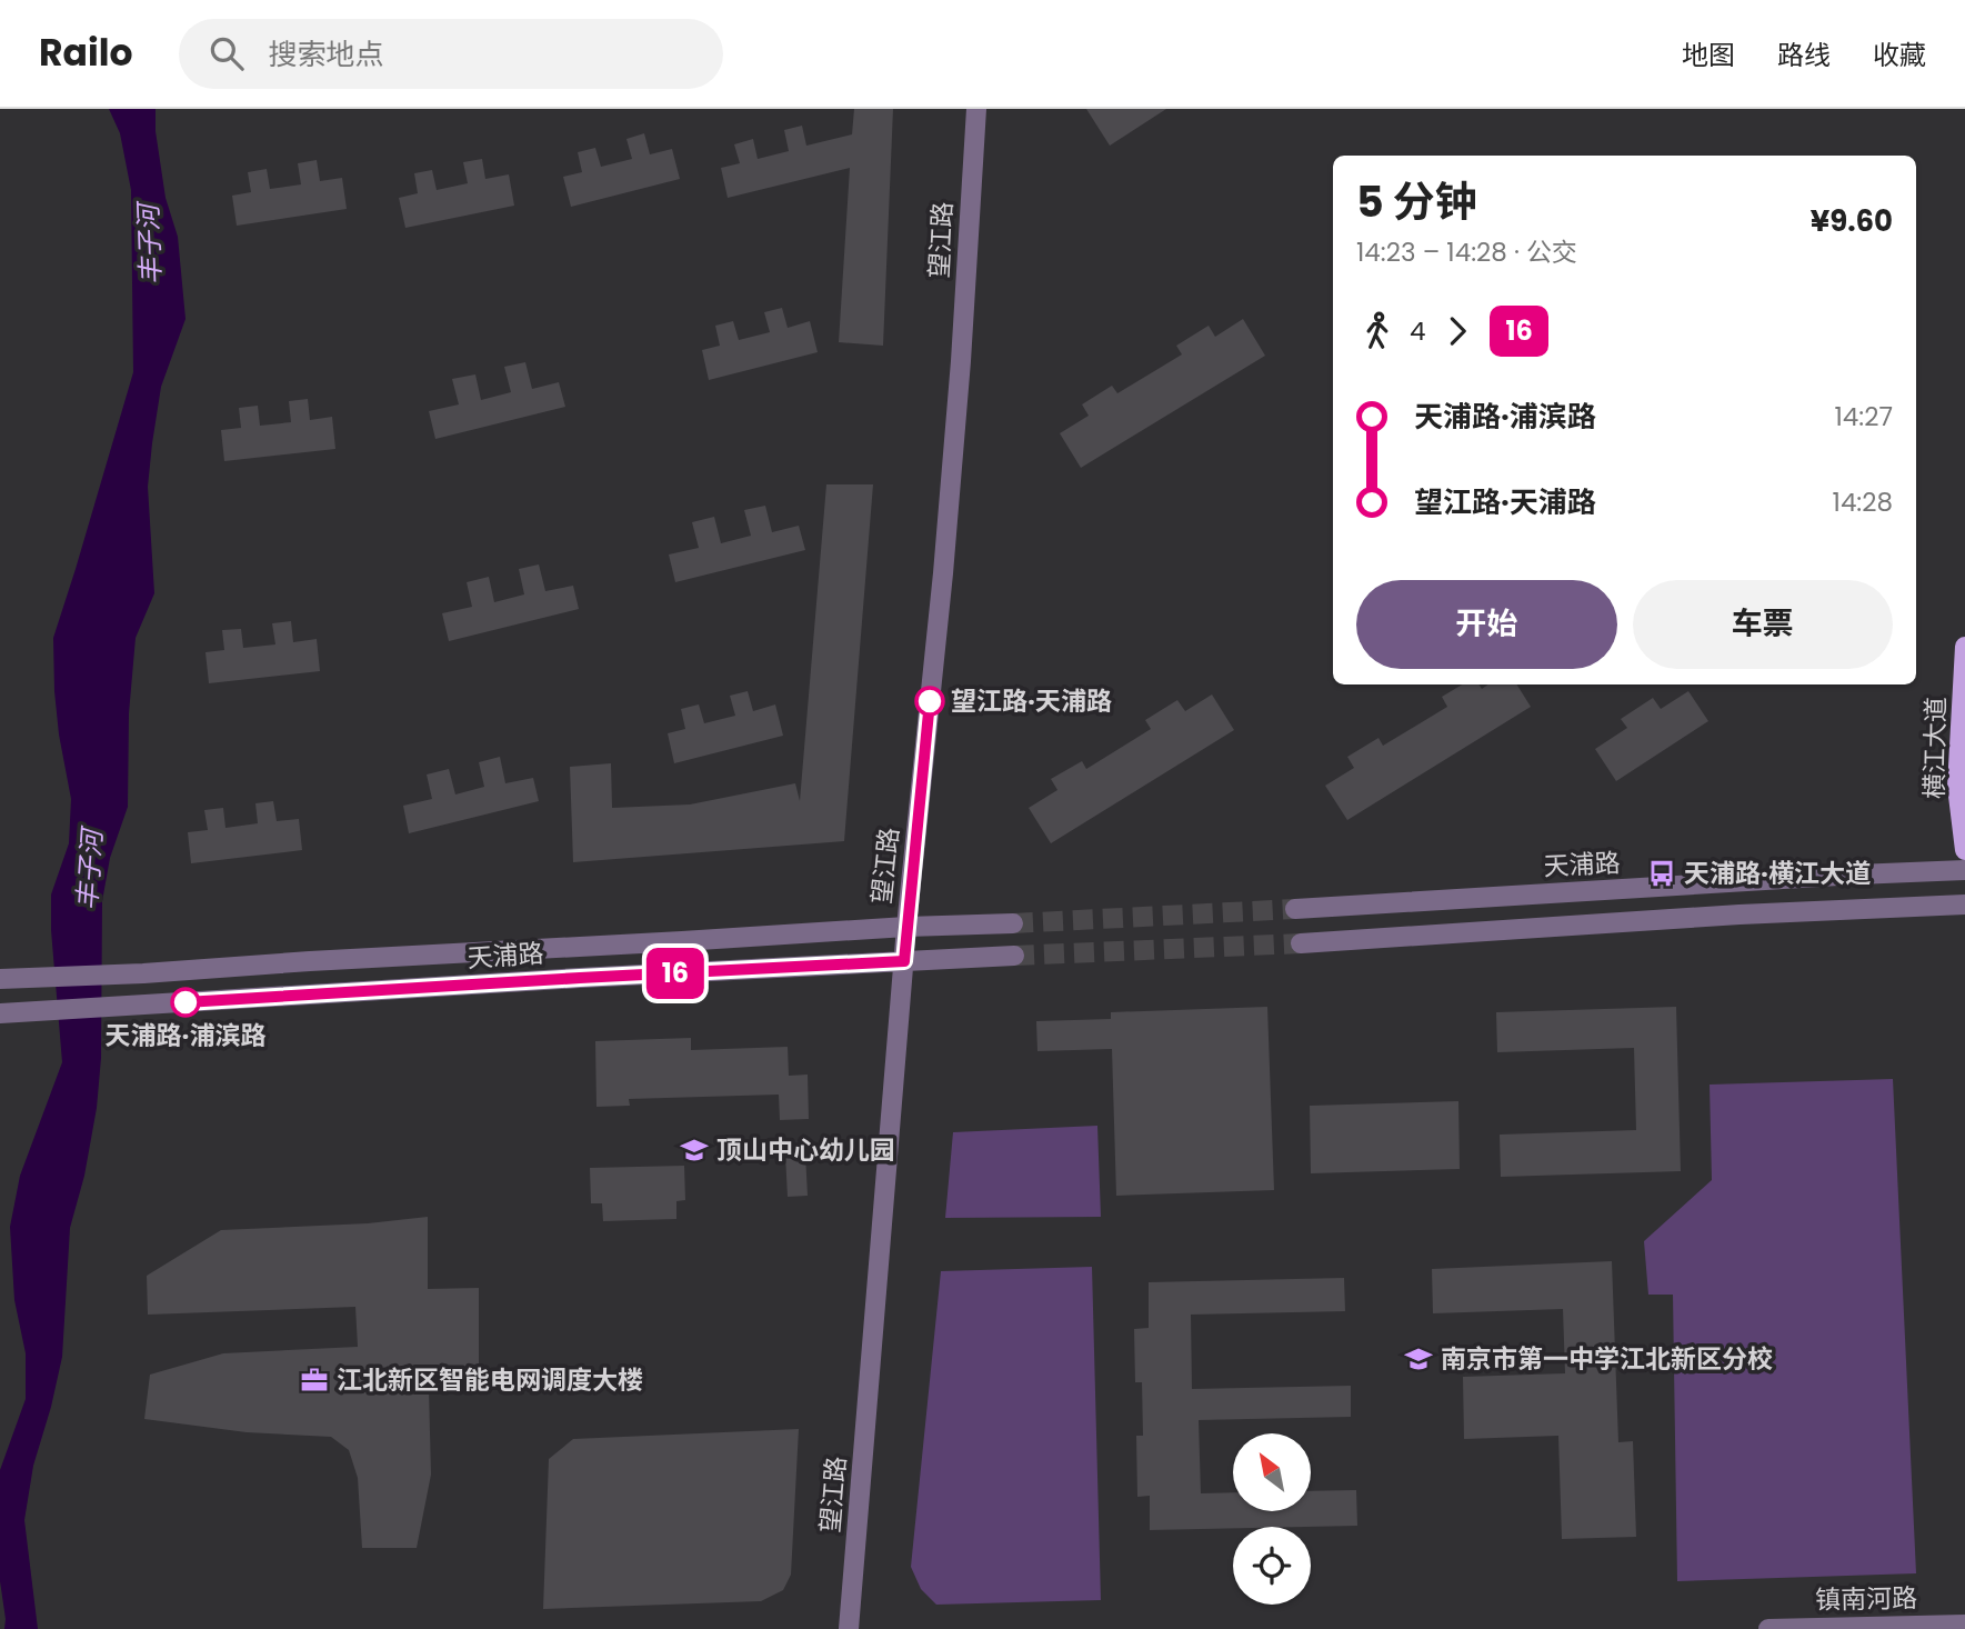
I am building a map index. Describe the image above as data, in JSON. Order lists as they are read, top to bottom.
{
  "streets": {
    "main road": ["横江大道"],
    "street": ["望江路", "天浦路", "镇南河路"]
  },
  "crossings": [
    ["望江路", "天浦路"]
  ],
  "water": ["丰子河"],
  "places": {
    "other": ["望江路·天浦路", "天浦路·浦滨路"],
    "bus stop": ["天浦路·横江大道"],
    "school or university": ["顶山中心幼儿园", "南京市第一中学江北新区分校"],
    "office": ["江北新区智能电网调度大楼"]
  },
  "lines": ["bus line 16"],
  "north": "top left",
  "page": {
    "header": "Railo",
    "search": "搜索地点",
    "nav": ["地图", "路线", "收藏"],
    "on_map": "16",
    "heading": ["5 分钟", "14:23 – 14:28 · 公交", "¥9.60"],
    "legs": ["4", "16"],
    "list": [
      {
        "name": "天浦路·浦滨路",
        "value": "14:27"
      },
      {
        "name": "望江路·天浦路",
        "value": "14:28"
      }
    ],
    "buttons": ["开始", "车票"]
  }
}
